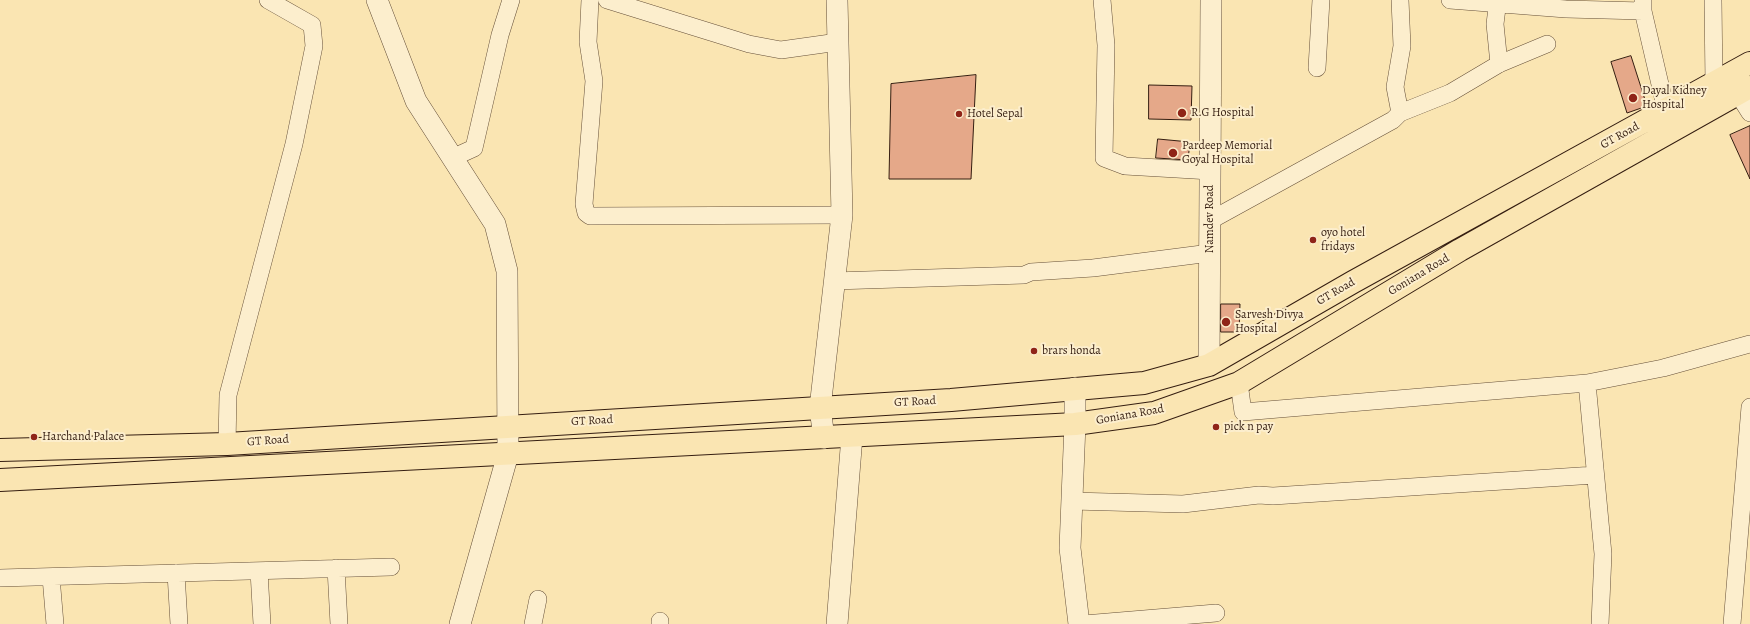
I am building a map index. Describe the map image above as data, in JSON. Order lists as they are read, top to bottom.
{
  "streets": {
    "main road": ["GT Road", "Goniana Road"],
    "street": ["Namdev Road"]
  },
  "crossings": [
    ["GT Road", "Namdev Road"],
    ["GT Road", "Goniana Road"]
  ],
  "places": [
    "Dayal Kidney Hospital",
    "R.G Hospital",
    "Hotel Sepal",
    "Pardeep Memorial Goyal Hospital",
    "oyo hotel fridays",
    "Sarvesh Divya Hospital",
    "brars honda",
    "pick n pay",
    "Harchand Palace"
  ]
}
